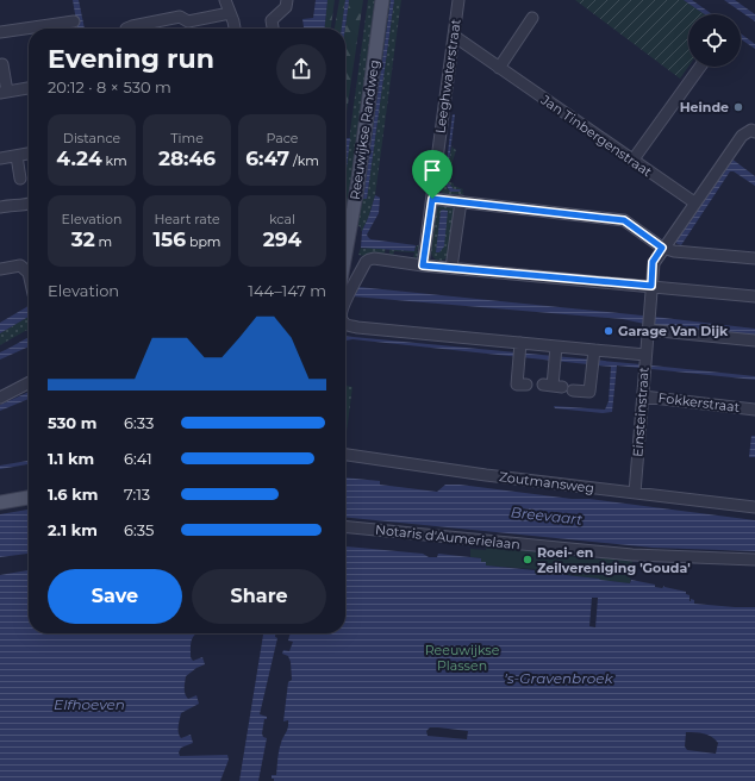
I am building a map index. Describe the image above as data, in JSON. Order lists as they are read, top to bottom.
{
  "streets": {
    "main road": ["Reeuwijkse Randweg"],
    "street": [
      "Leeghwaterstraat",
      "Jan Tinbergenstraat",
      "Fokkerstraat",
      "Einsteinstraat",
      "Zoutmansweg",
      "Notaris d'Aumerielaan"
    ]
  },
  "crossings": [
    ["Leeghwaterstraat", "Jan Tinbergenstraat"],
    ["Leeghwaterstraat", "Einsteinstraat"],
    ["Fokkerstraat", "Einsteinstraat"],
    ["Einsteinstraat", "Zoutmansweg"]
  ],
  "water": ["Breevaart", "'s-Gravenbroek", "Elfhoeven"],
  "parks": ["Reeuwijkse Plassen"],
  "places": ["Heinde", "Garage Van Dijk", "Roei- en Zeilvereniging 'Gouda'"],
  "page": {
    "heading": ["Evening run", "20:12 · 8 × 530 m"],
    "stats": [
      ["Distance", "4.24 km"],
      ["Time", "28:46"],
      ["Pace", "6:47 /km"],
      ["Elevation", "32 m"],
      ["Heart rate", "156 bpm"],
      ["kcal", "294"]
    ],
    "chart": ["Elevation", "144–147 m"],
    "list": [
      {
        "name": "530 m",
        "note": "6:33"
      },
      {
        "name": "1.1 km",
        "note": "6:41"
      },
      {
        "name": "1.6 km",
        "note": "7:13"
      },
      {
        "name": "2.1 km",
        "note": "6:35"
      }
    ],
    "buttons": ["Save", "Share"]
  }
}
